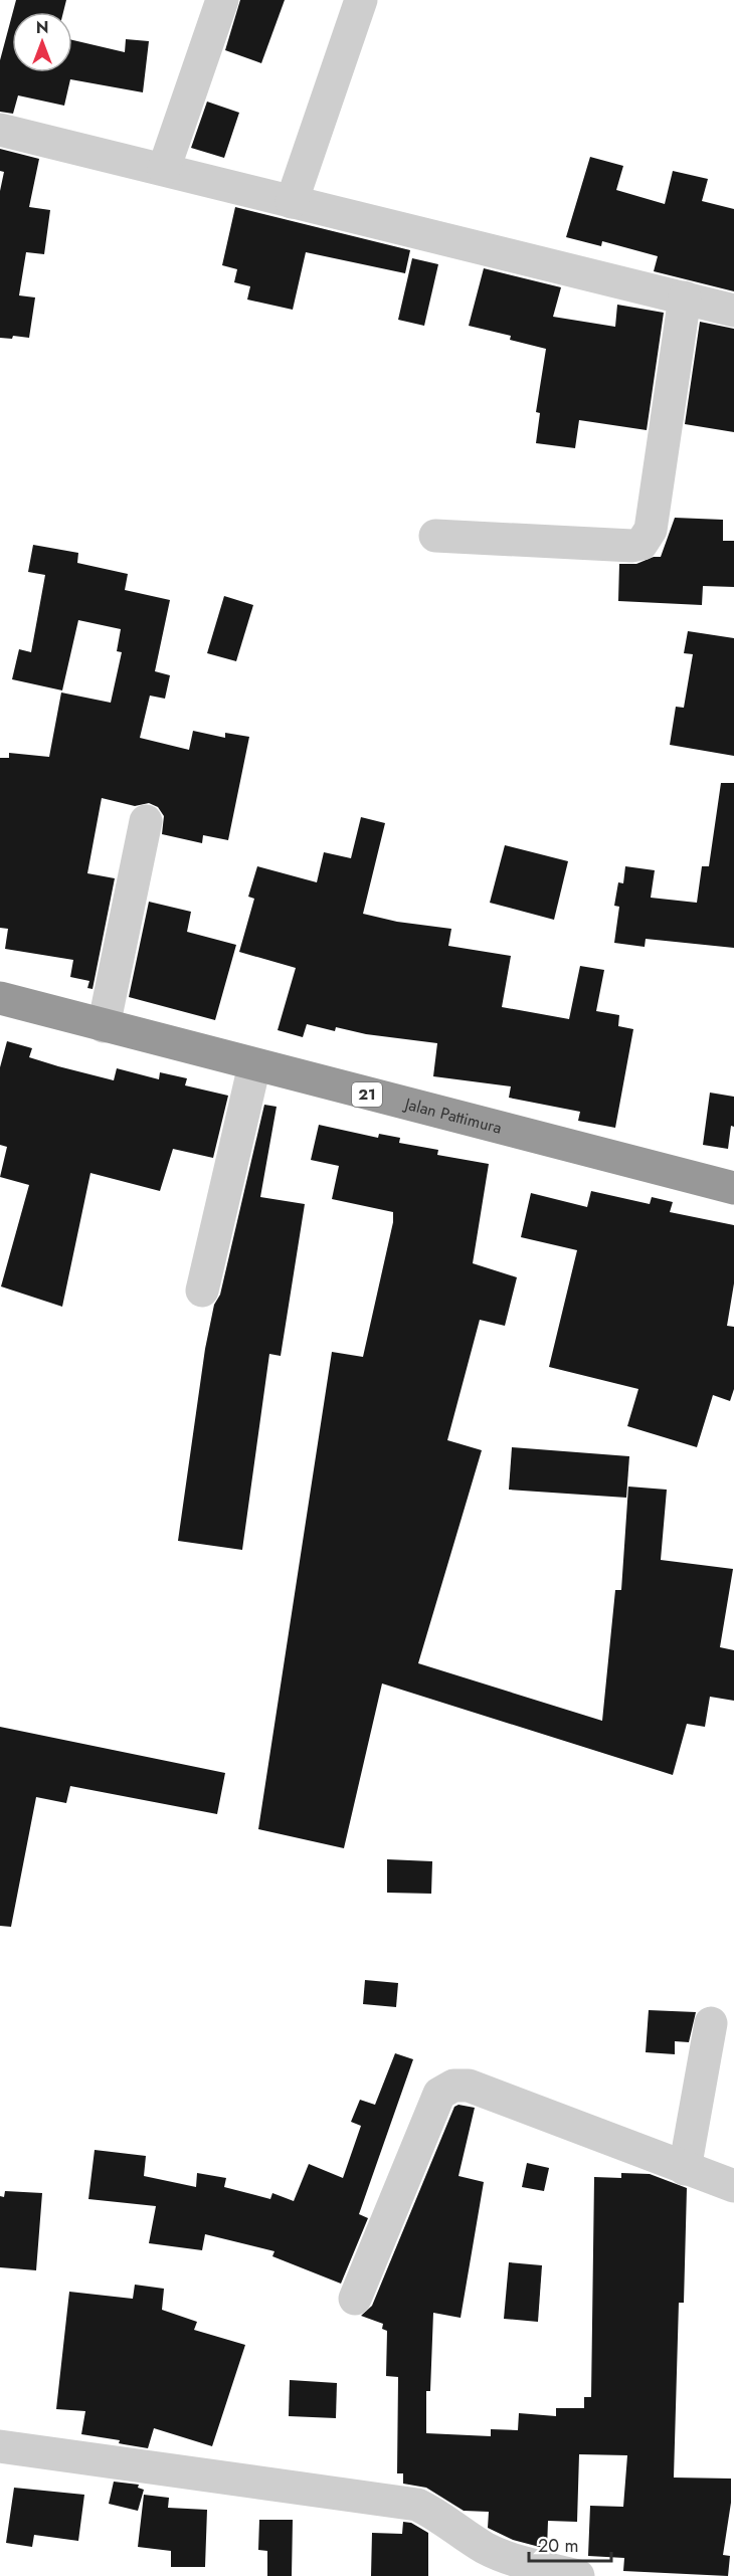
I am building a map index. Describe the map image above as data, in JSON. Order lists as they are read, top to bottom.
{
  "streets": {
    "highway": ["21", "Jalan Pattimura"]
  },
  "scale_bar": "20 m",
  "north": "top"
}
